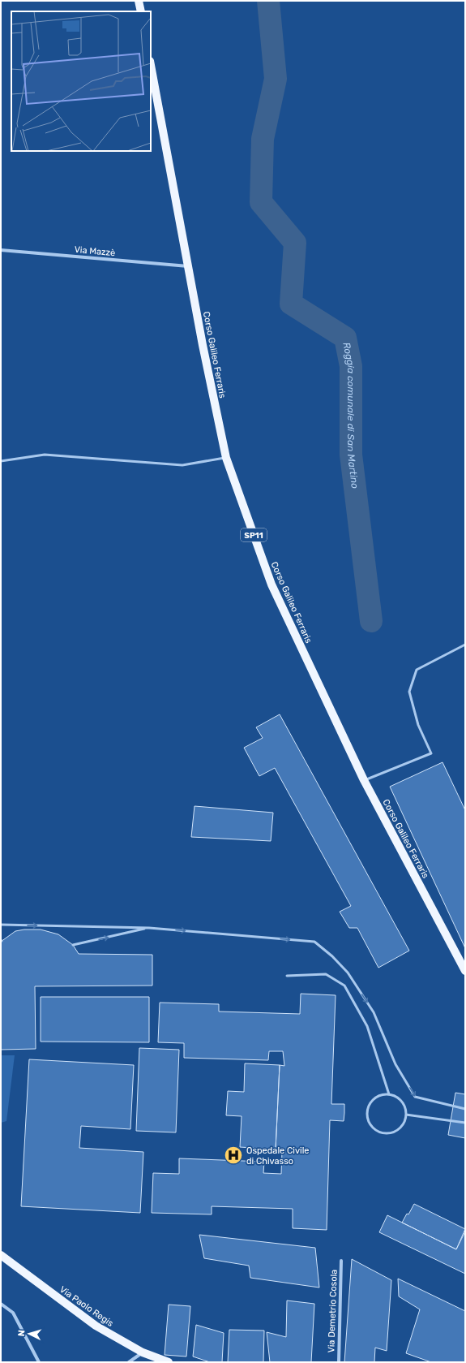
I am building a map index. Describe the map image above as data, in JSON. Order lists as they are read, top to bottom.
{
  "streets": {
    "main road": ["Corso Galileo Ferraris", "SP11", "Via Paolo Regis"],
    "street": ["Via Mazzè", "Via Demetrio Cosola"]
  },
  "crossings": [
    ["Via Mazzè", "Corso Galileo Ferraris"]
  ],
  "water": ["Roggia comunale di San Martino"],
  "places": {
    "hospital": ["Ospedale Civile di Chivasso"]
  },
  "north": "left"
}
